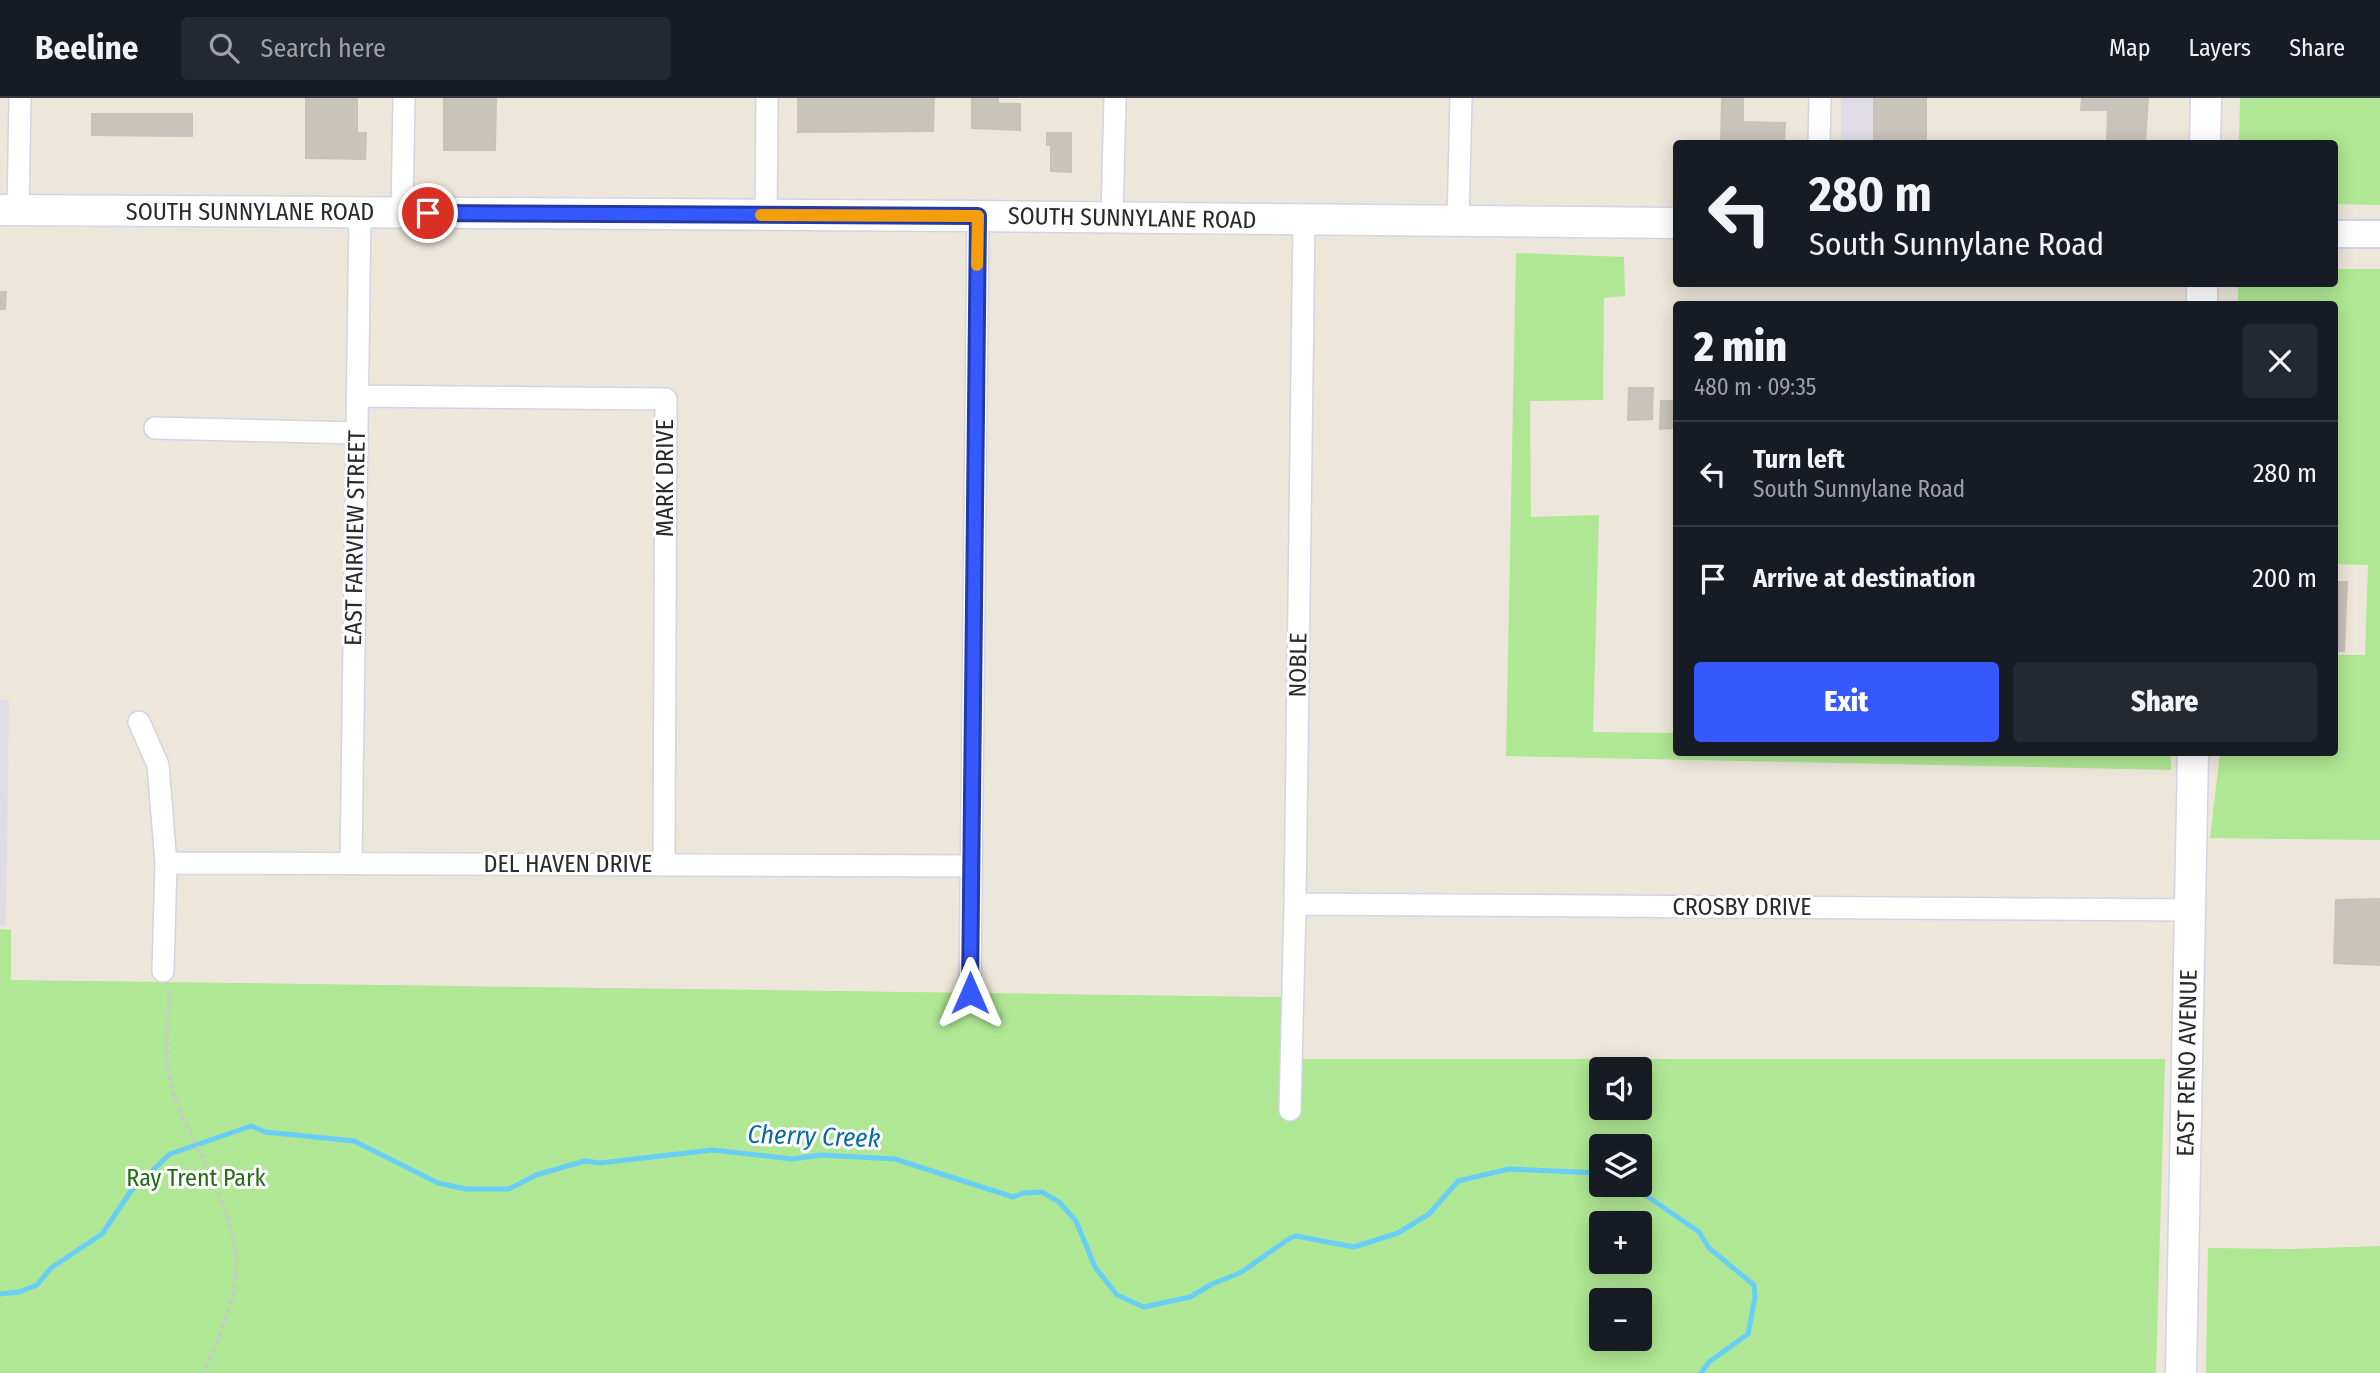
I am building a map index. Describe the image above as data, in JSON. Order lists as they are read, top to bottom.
{
  "streets": {
    "main road": ["SOUTH SUNNYLANE ROAD", "EAST RENO AVENUE"],
    "street": [
      "MARK DRIVE",
      "EAST FAIRVIEW STREET",
      "NOBLE",
      "DEL HAVEN DRIVE",
      "CROSBY DRIVE"
    ]
  },
  "crossings": [
    ["SOUTH SUNNYLANE ROAD", "EAST FAIRVIEW STREET"],
    ["SOUTH SUNNYLANE ROAD", "NOBLE"],
    ["MARK DRIVE", "EAST FAIRVIEW STREET"],
    ["MARK DRIVE", "DEL HAVEN DRIVE"],
    ["EAST FAIRVIEW STREET", "DEL HAVEN DRIVE"],
    ["NOBLE", "CROSBY DRIVE"],
    ["CROSBY DRIVE", "EAST RENO AVENUE"]
  ],
  "water": ["Cherry Creek"],
  "parks": ["Ray Trent Park"],
  "page": {
    "header": "Beeline",
    "search": "Search here",
    "nav": ["Map", "Layers", "Share"],
    "turn": ["280 m", "South Sunnylane Road"],
    "heading": ["2 min", "480 m · 09:35"],
    "list": [
      {
        "name": "Turn left",
        "note": "South Sunnylane Road",
        "value": "280 m"
      },
      {
        "name": "Arrive at destination",
        "value": "200 m"
      }
    ],
    "buttons": ["Exit", "Share"],
    "map_buttons": ["+", "−"]
  }
}
